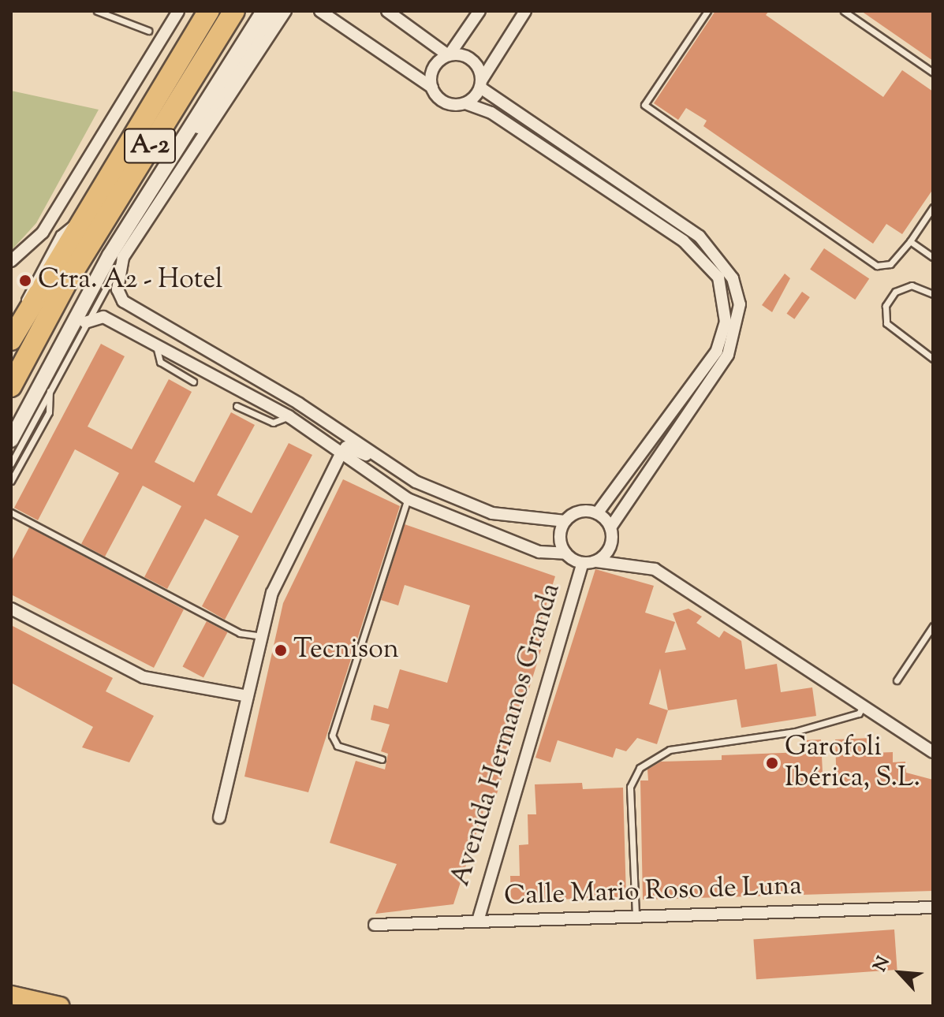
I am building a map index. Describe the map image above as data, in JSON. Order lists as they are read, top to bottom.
{
  "streets": {
    "highway": ["A-2"],
    "street": ["Avenida Hermanos Granda", "Calle Mario Roso de Luna"]
  },
  "crossings": [
    ["Avenida Hermanos Granda", "Calle Mario Roso de Luna"]
  ],
  "places": ["Ctra. A2 - Hotel", "Tecnison", "Garofoli Ibérica, S.L."],
  "north": "top left"
}
